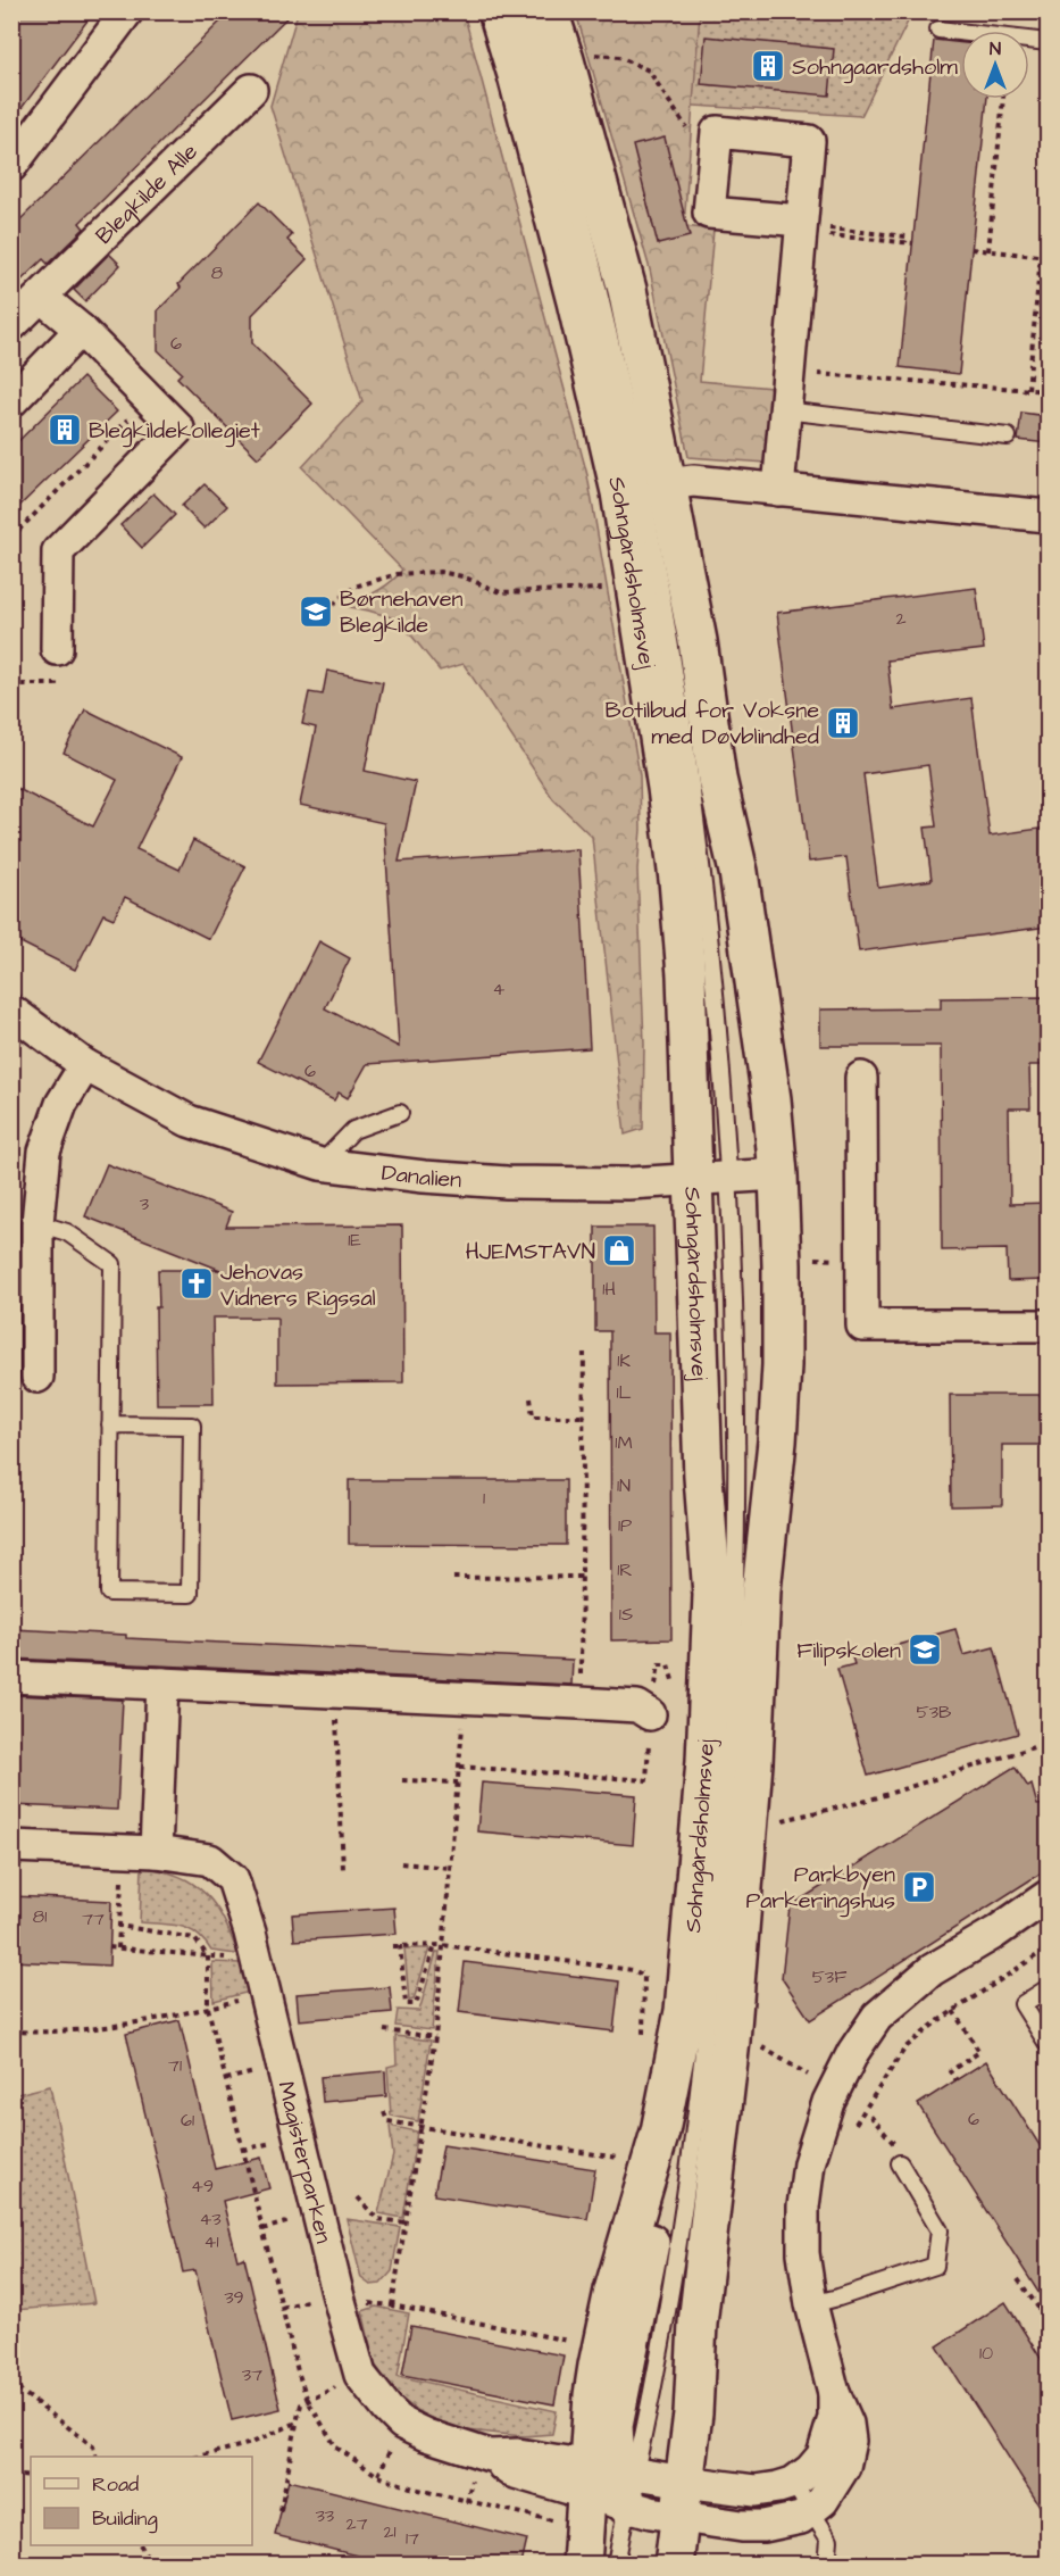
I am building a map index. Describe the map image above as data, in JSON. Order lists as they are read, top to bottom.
{
  "streets": {
    "street": [
      "Blegkilde Alle",
      "Sohngårdsholmsvej",
      "Danalien",
      "Magisterparken"
    ]
  },
  "crossings": [
    ["Sohngårdsholmsvej", "Danalien"],
    ["Sohngårdsholmsvej", "Magisterparken"]
  ],
  "places": {
    "building": ["Sohngaardsholm", "Blegkildekollegiet", "Botilbud for Voksne med Døvblindhed"],
    "school or university": ["Børnehaven Blegkilde", "Filipskolen"],
    "shop": ["HJEMSTAVN"],
    "church": ["Jehovas Vidners Rigssal"],
    "parking": ["Parkbyen Parkeringshus"]
  },
  "house_numbers": [
    "8",
    "6",
    "2",
    "4",
    "6",
    "3",
    "1E",
    "1H",
    "1K",
    "1L",
    "1M",
    "1N",
    "1",
    "1P",
    "1R",
    "1S",
    "53B",
    "81",
    "77",
    "53F",
    "71",
    "6",
    "61",
    "49",
    "43",
    "41",
    "39",
    "10",
    "37",
    "33",
    "27",
    "21",
    "17"
  ],
  "legend": ["Road", "Building"],
  "north": "top"
}
